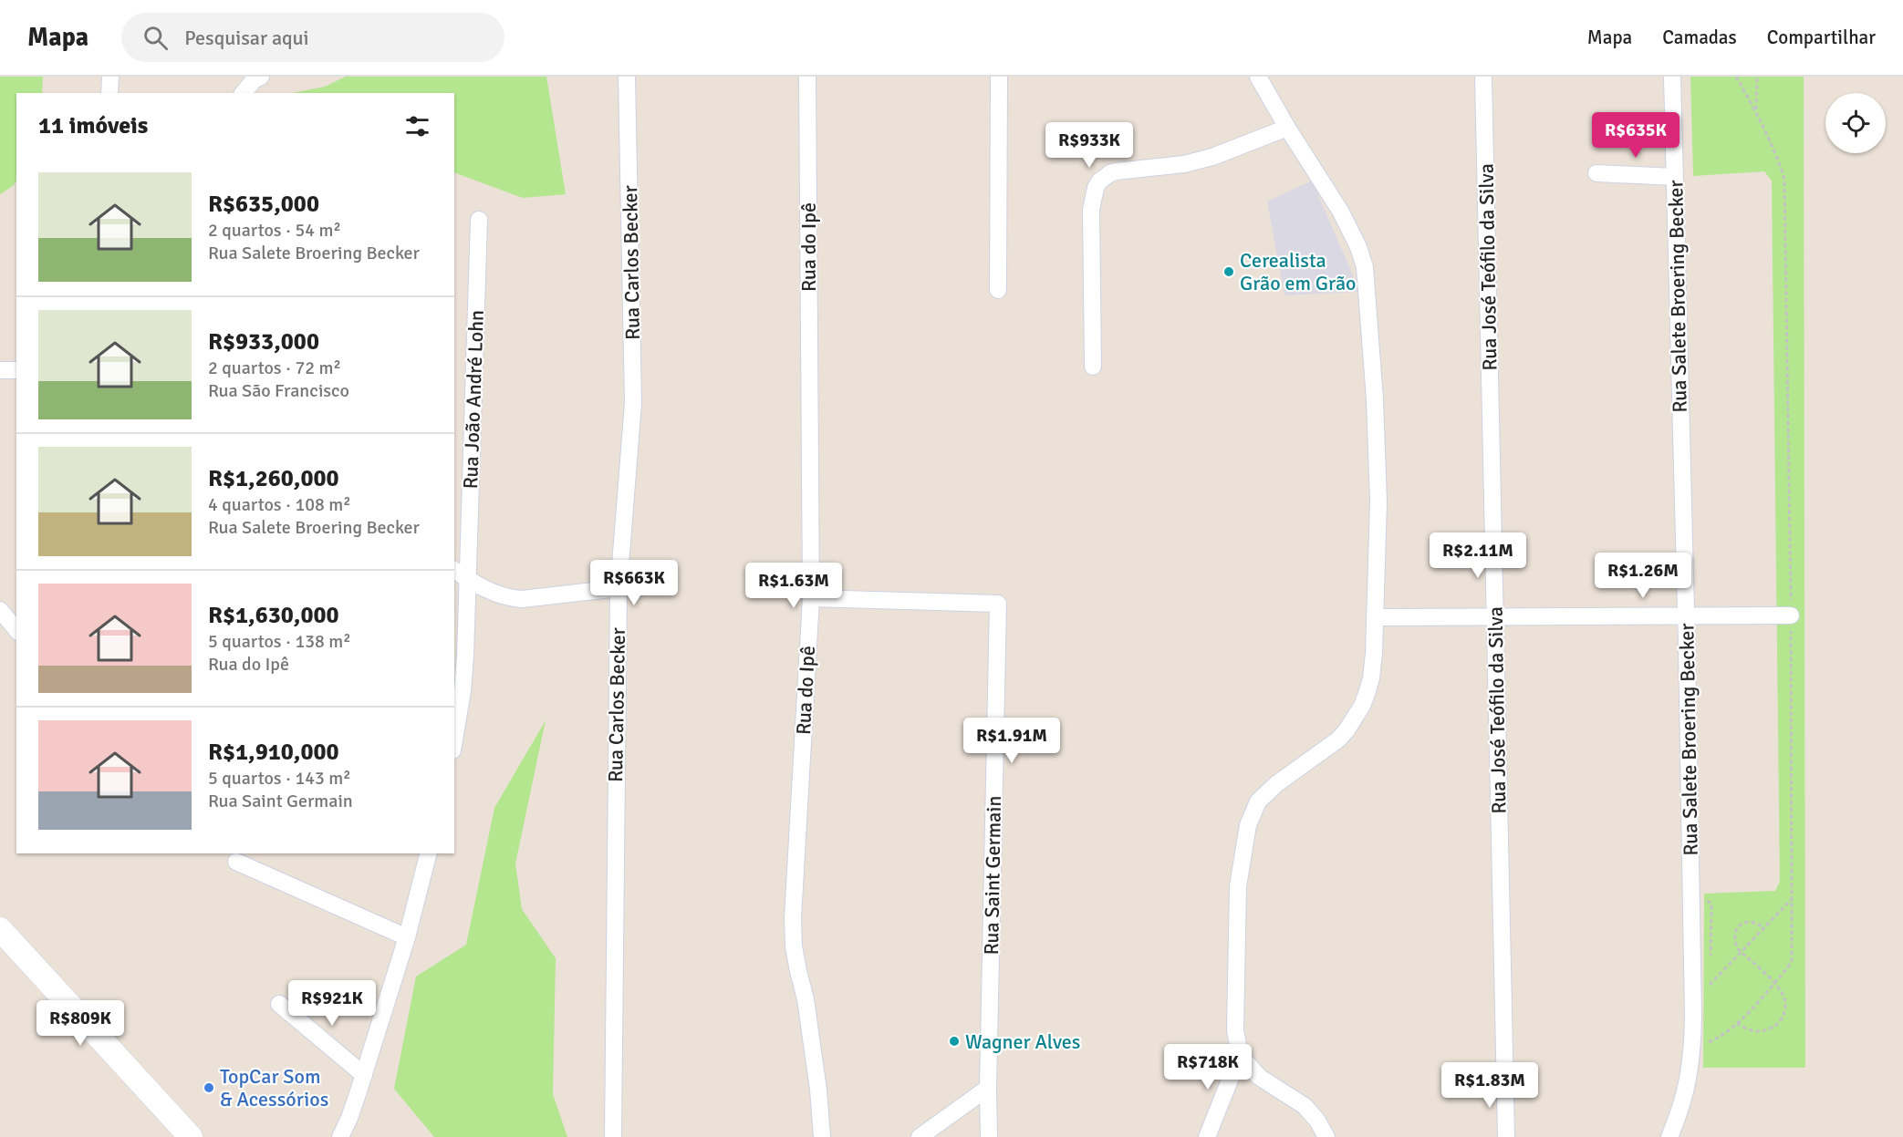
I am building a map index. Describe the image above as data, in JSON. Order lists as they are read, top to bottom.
{
  "streets": {
    "street": [
      "Rua do Ipê",
      "Rua Carlos Becker",
      "Rua José Teófilo da Silva",
      "Rua Salete Broering Becker",
      "Rua João André Lohn",
      "Rua Saint Germain"
    ]
  },
  "crossings": [
    ["Rua do Ipê", "Rua Saint Germain"]
  ],
  "places": ["Cerealista Grão em Grão", "Wagner Alves", "TopCar Som & Acessórios"],
  "page": {
    "header": "Mapa",
    "search": "Pesquisar aqui",
    "nav": ["Mapa", "Camadas", "Compartilhar"],
    "heading": "11 imóveis",
    "price": [
      "R$635K",
      "R$933K",
      "R$2.11M",
      "R$1.26M",
      "R$663K",
      "R$1.63M",
      "R$1.91M",
      "R$921K",
      "R$809K",
      "R$718K",
      "R$1.83M"
    ],
    "list": [
      {
        "name": "R$635,000",
        "note": "2 quartos · 54 m² · Rua Salete Broering Becker"
      },
      {
        "name": "R$933,000",
        "note": "2 quartos · 72 m² · Rua São Francisco"
      },
      {
        "name": "R$1,260,000",
        "note": "4 quartos · 108 m² · Rua Salete Broering Becker"
      },
      {
        "name": "R$1,630,000",
        "note": "5 quartos · 138 m² · Rua do Ipê"
      },
      {
        "name": "R$1,910,000",
        "note": "5 quartos · 143 m² · Rua Saint Germain"
      }
    ]
  }
}
